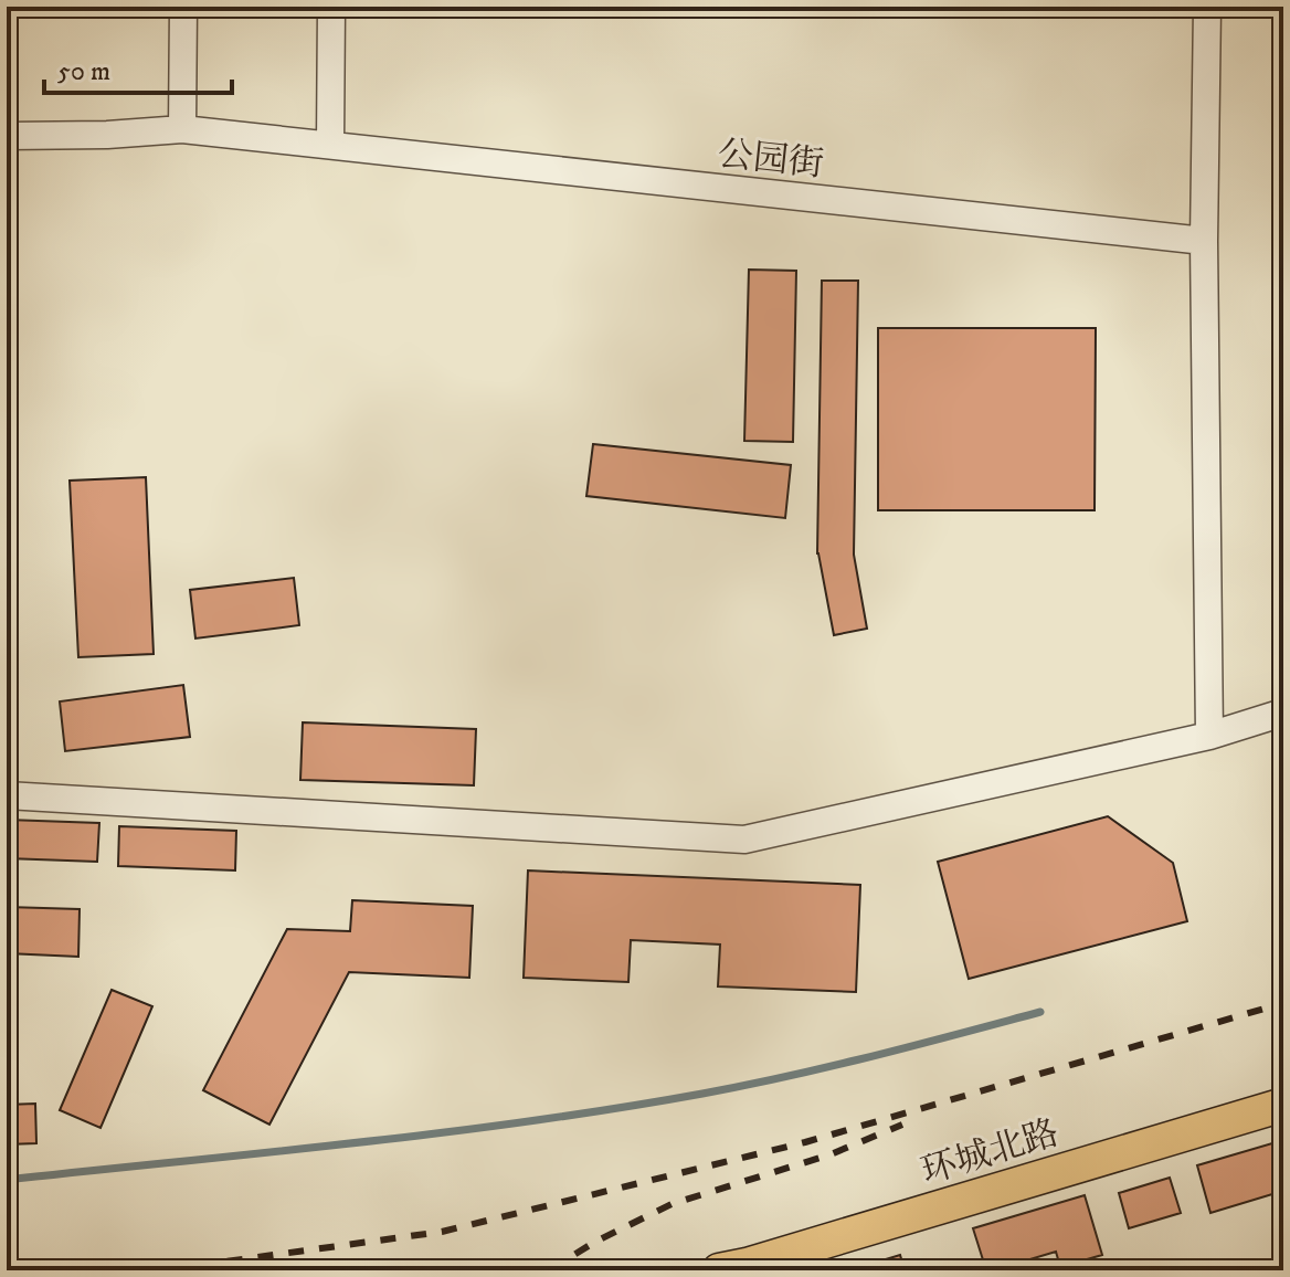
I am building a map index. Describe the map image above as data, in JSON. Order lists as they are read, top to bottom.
{
  "streets": {
    "main road": ["环城北路"],
    "street": ["公园街"]
  },
  "scale_bar": "50 m"
}
